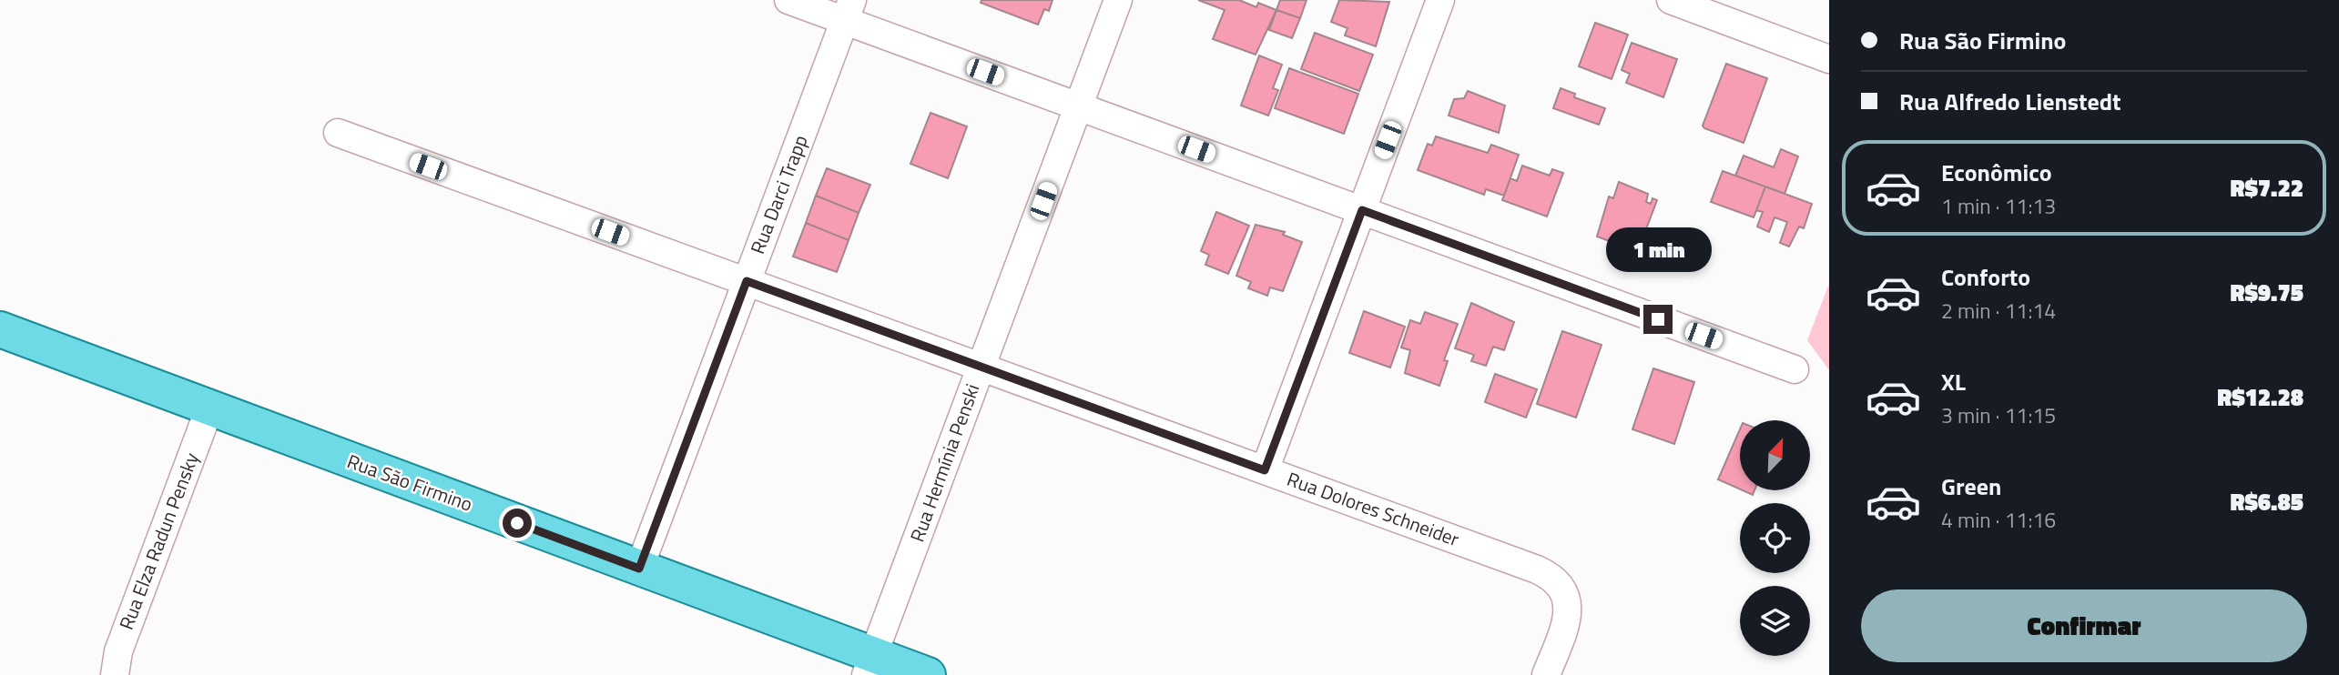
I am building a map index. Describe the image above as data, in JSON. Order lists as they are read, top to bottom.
{
  "streets": {
    "main road": ["Rua São Firmino"],
    "street": [
      "Rua Darci Trapp",
      "Rua Hermínia Penski",
      "Rua Dolores Schneider",
      "Rua Elza Radun Pensky"
    ]
  },
  "crossings": [
    ["Rua Darci Trapp", "Rua São Firmino"],
    ["Rua Darci Trapp", "Rua Dolores Schneider"],
    ["Rua Hermínia Penski", "Rua São Firmino"],
    ["Rua Hermínia Penski", "Rua Dolores Schneider"],
    ["Rua São Firmino", "Rua Elza Radun Pensky"]
  ],
  "north": "top right",
  "page": {
    "banner": ["Rua São Firmino", "Rua Alfredo Lienstedt"],
    "list": [
      {
        "name": "Econômico",
        "note": "1 min · 11:13",
        "value": "R$7.22"
      },
      {
        "name": "Conforto",
        "note": "2 min · 11:14",
        "value": "R$9.75"
      },
      {
        "name": "XL",
        "note": "3 min · 11:15",
        "value": "R$12.28"
      },
      {
        "name": "Green",
        "note": "4 min · 11:16",
        "value": "R$6.85"
      }
    ],
    "bubble": "1 min",
    "buttons": "Confirmar"
  }
}
